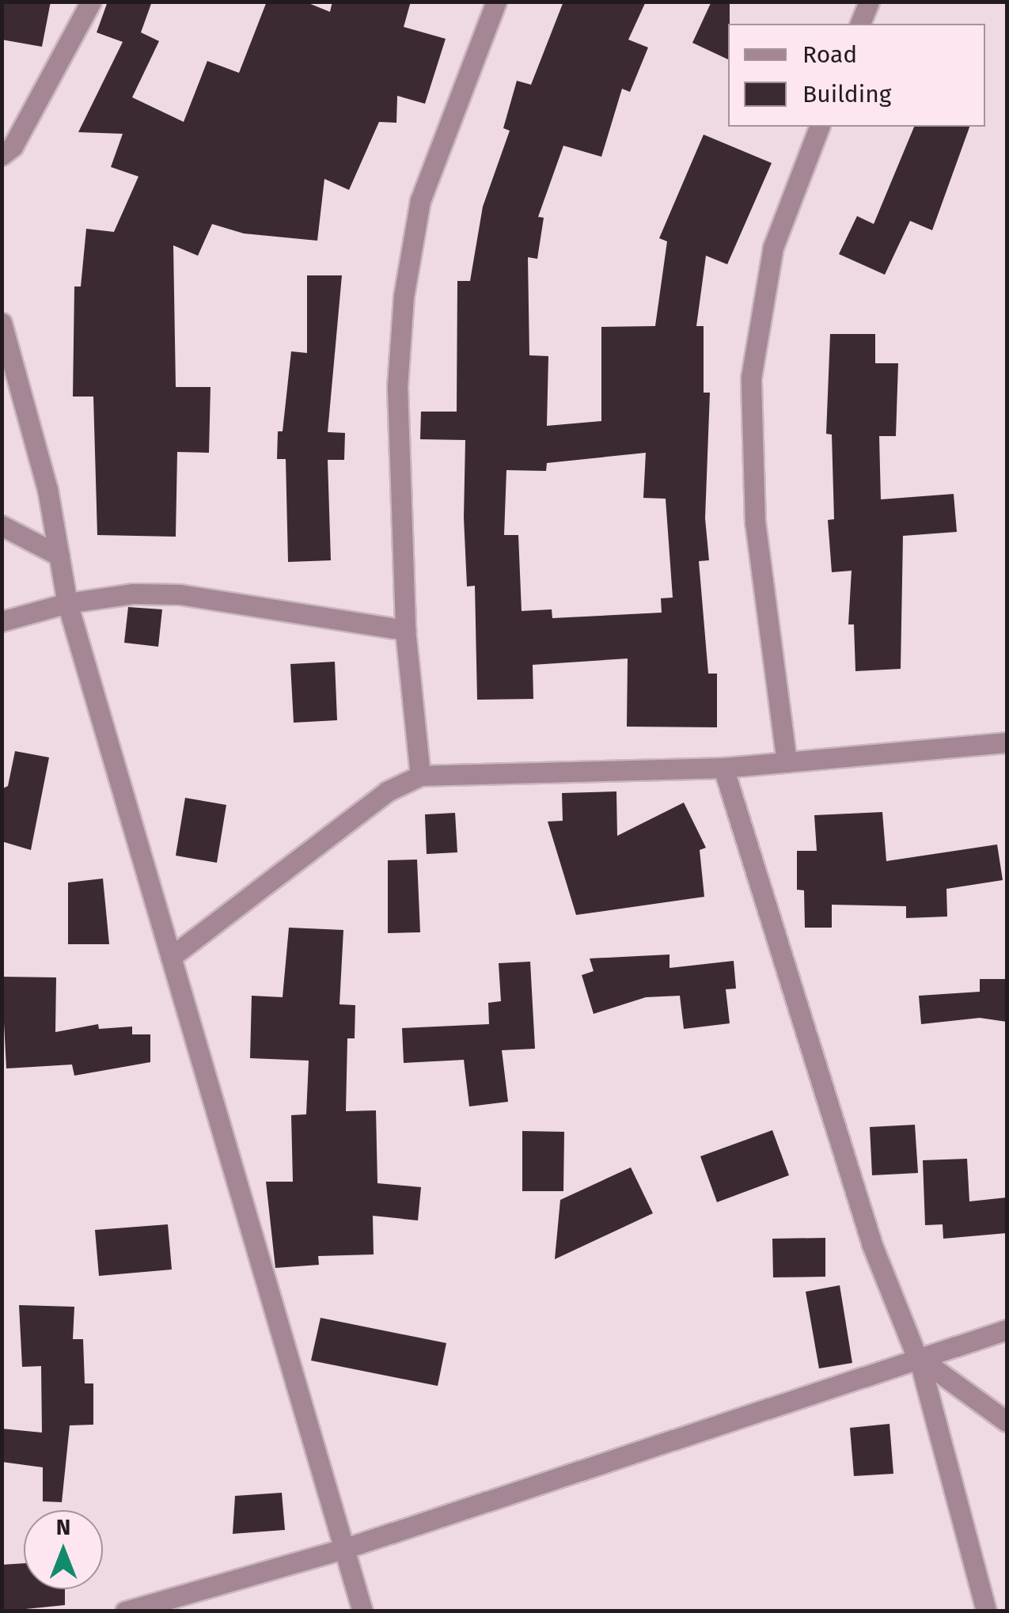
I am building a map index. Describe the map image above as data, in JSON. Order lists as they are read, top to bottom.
{
  "legend": ["Road", "Building"],
  "north": "top"
}
